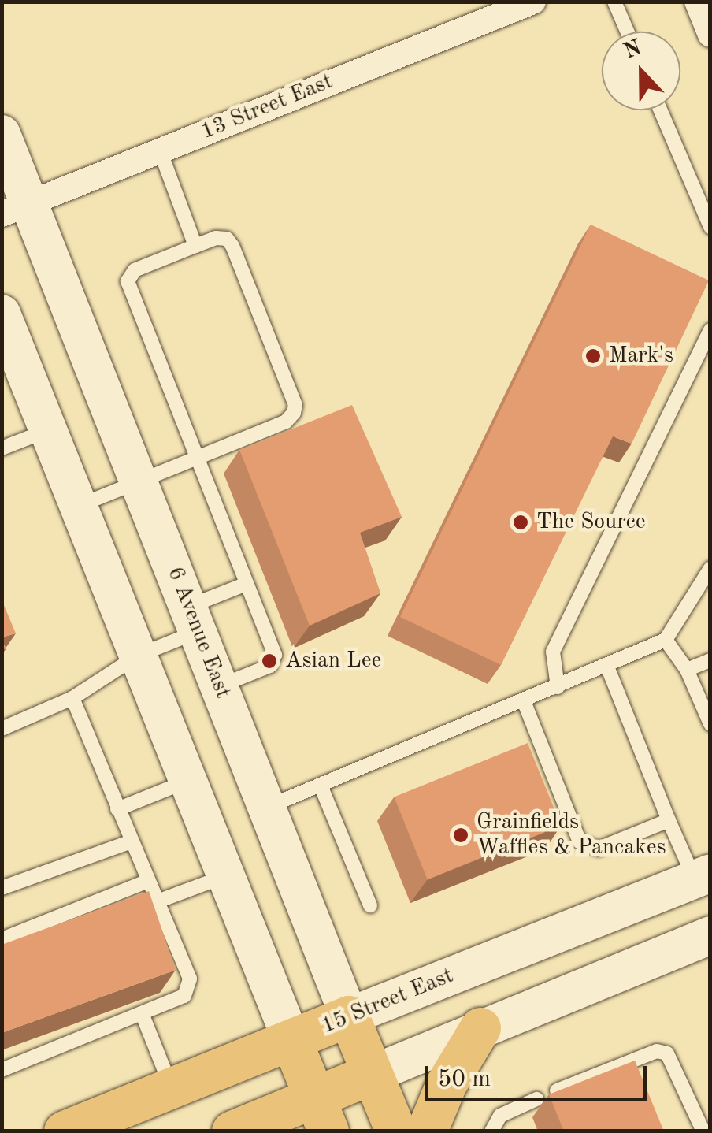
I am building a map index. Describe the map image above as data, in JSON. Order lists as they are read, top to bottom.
{
  "streets": {
    "main road": ["6 Avenue East", "15 Street East"],
    "street": ["13 Street East"]
  },
  "crossings": [
    ["13 Street East", "6 Avenue East"],
    ["6 Avenue East", "15 Street East"]
  ],
  "places": [
    "Mark's",
    "The Source",
    "Asian Lee",
    "Grainfields Waffles & Pancakes"
  ],
  "scale_bar": "50 m",
  "north": "top"
}
